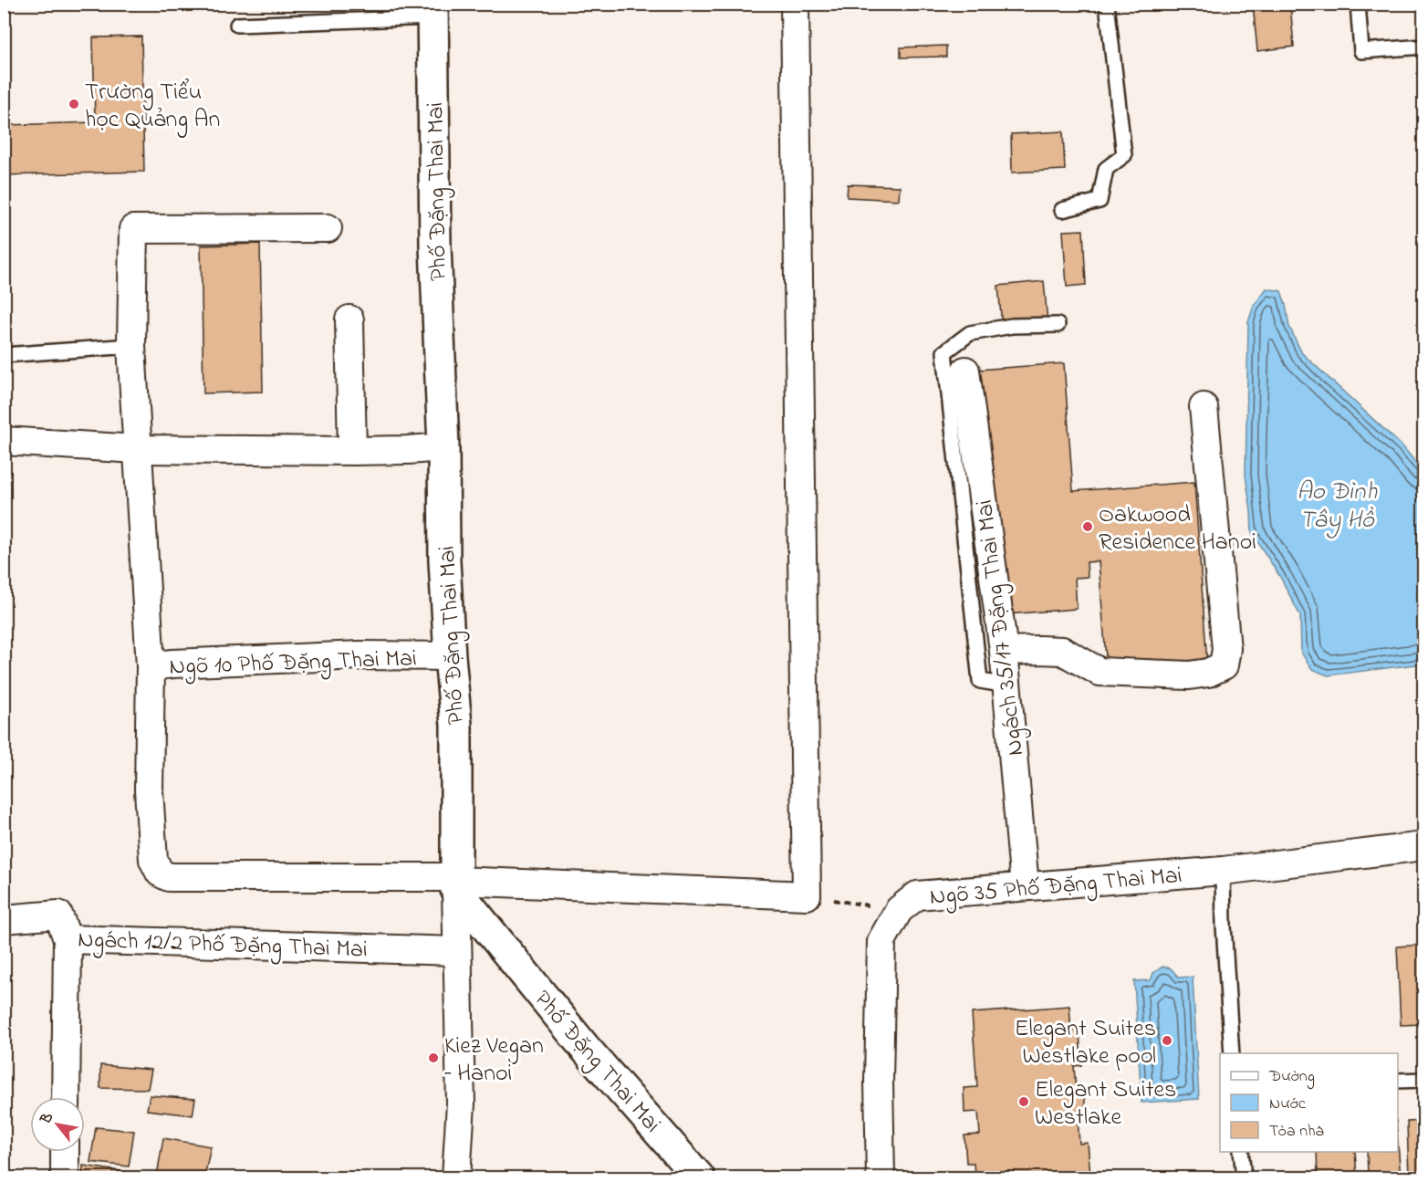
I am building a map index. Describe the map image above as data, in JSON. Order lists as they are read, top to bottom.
{
  "streets": {
    "street": [
      "Phố Đặng Thai Mai",
      "Ngách 35/17 Đặng Thai Mai",
      "Ngõ 10 Phố Đặng Thai Mai",
      "Ngõ 35 Phố Đặng Thai Mai",
      "Ngách 12/2 Phố Đặng Thai Mai"
    ]
  },
  "crossings": [
    ["Phố Đặng Thai Mai", "Ngõ 10 Phố Đặng Thai Mai"],
    ["Ngách 35/17 Đặng Thai Mai", "Ngõ 35 Phố Đặng Thai Mai"]
  ],
  "water": ["Ao Đình Tây Hồ"],
  "places": [
    "Trường Tiểu học Quảng An",
    "Oakwood Residence Hanoi",
    "Elegant Suites Westlake pool",
    "Kiez Vegan – Hanoi",
    "Elegant Suites Westlake"
  ],
  "legend": ["Đường", "Nước", "Tòa nhà"],
  "north": "top left"
}
